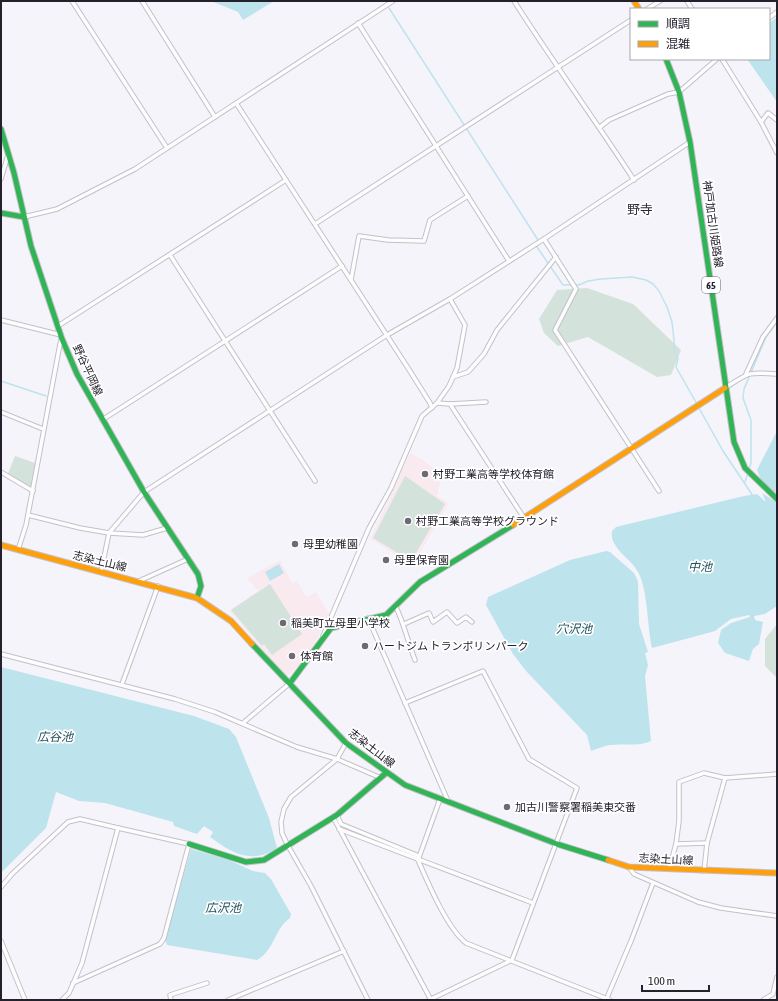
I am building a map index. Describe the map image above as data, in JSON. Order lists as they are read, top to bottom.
{
  "streets": {
    "main road": [
      "神戸加古川姫路線",
      "65",
      "野谷平岡線",
      "志染土山線"
    ]
  },
  "crossings": [
    ["野谷平岡線", "志染土山線"]
  ],
  "districts": ["野寺"],
  "water": [
    "中池",
    "穴沢池",
    "広谷池",
    "広沢池"
  ],
  "places": [
    "村野工業高等学校体育館",
    "村野工業高等学校グラウンド",
    "母里幼稚園",
    "母里保育園",
    "稲美町立母里小学校",
    "ハートジム トランポリンパーク",
    "体育館",
    "加古川警察署稲美東交番"
  ],
  "legend": ["順調", "混雑"],
  "scale_bar": "100 m"
}
